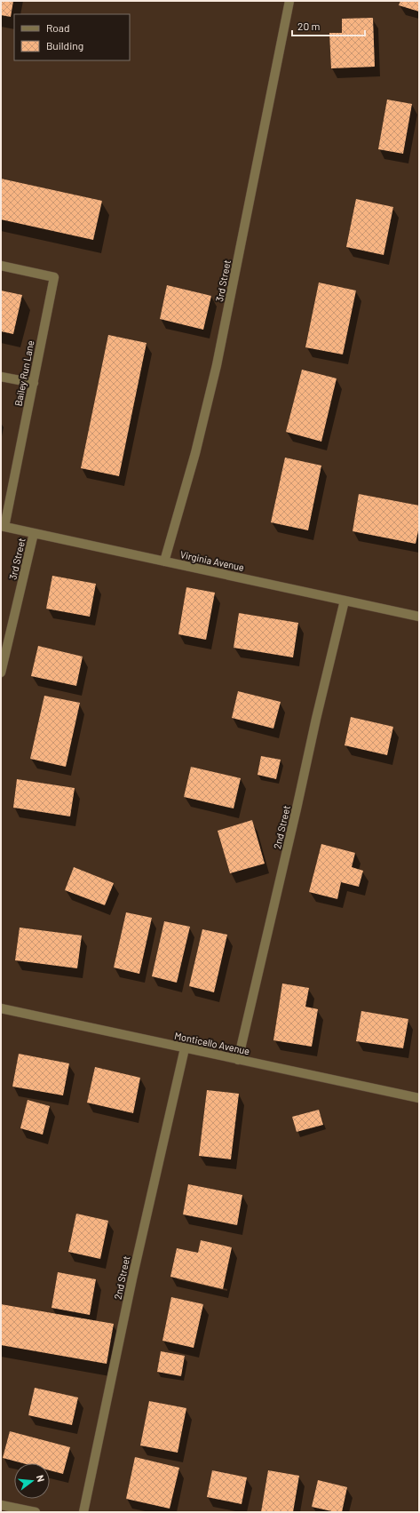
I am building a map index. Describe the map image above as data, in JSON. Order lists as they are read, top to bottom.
{
  "streets": {
    "street": [
      "3rd Street",
      "Bailey Run Lane",
      "Virginia Avenue",
      "2nd Street",
      "Monticello Avenue"
    ]
  },
  "crossings": [
    ["3rd Street", "Virginia Avenue"],
    ["Bailey Run Lane", "Virginia Avenue"],
    ["Virginia Avenue", "2nd Street"],
    ["2nd Street", "Monticello Avenue"]
  ],
  "legend": ["Road", "Building"],
  "scale_bar": "20 m",
  "north": "right"
}
